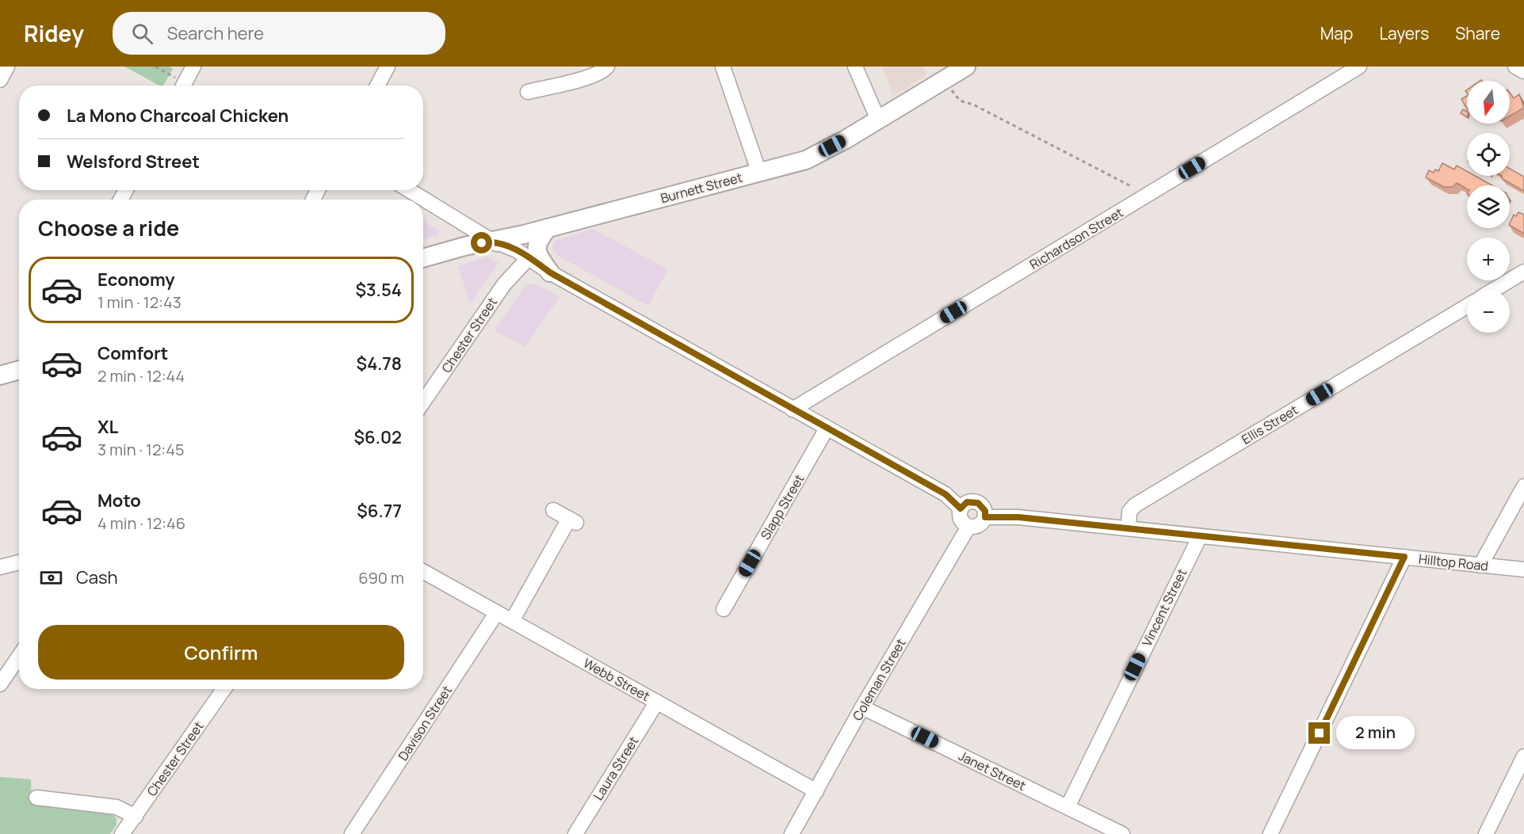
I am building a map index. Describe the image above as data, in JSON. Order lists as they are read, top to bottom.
{
  "streets": {
    "main road": ["Burnett Street"],
    "street": [
      "Richardson Street",
      "Chester Street",
      "Ellis Street",
      "Slapp Street",
      "Hilltop Road",
      "Vincent Street",
      "Webb Street",
      "Coleman Street",
      "Davison Street",
      "Laura Street",
      "Janet Street"
    ]
  },
  "crossings": [
    ["Ellis Street", "Hilltop Road"],
    ["Hilltop Road", "Vincent Street"],
    ["Hilltop Road", "Coleman Street"],
    ["Vincent Street", "Janet Street"],
    ["Webb Street", "Coleman Street"],
    ["Webb Street", "Davison Street"],
    ["Webb Street", "Laura Street"],
    ["Coleman Street", "Janet Street"]
  ],
  "north": "bottom",
  "page": {
    "header": "Ridey",
    "search": "Search here",
    "nav": ["Map", "Layers", "Share"],
    "map_buttons": ["+", "−"],
    "banner": ["La Mono Charcoal Chicken", "Welsford Street"],
    "heading": "Choose a ride",
    "list": [
      {
        "name": "Economy",
        "note": "1 min · 12:43",
        "value": "$3.54"
      },
      {
        "name": "Comfort",
        "note": "2 min · 12:44",
        "value": "$4.78"
      },
      {
        "name": "XL",
        "note": "3 min · 12:45",
        "value": "$6.02"
      },
      {
        "name": "Moto",
        "note": "4 min · 12:46",
        "value": "$6.77"
      }
    ],
    "pay": ["Cash", "690 m"],
    "buttons": "Confirm",
    "bubble": "2 min"
  }
}
